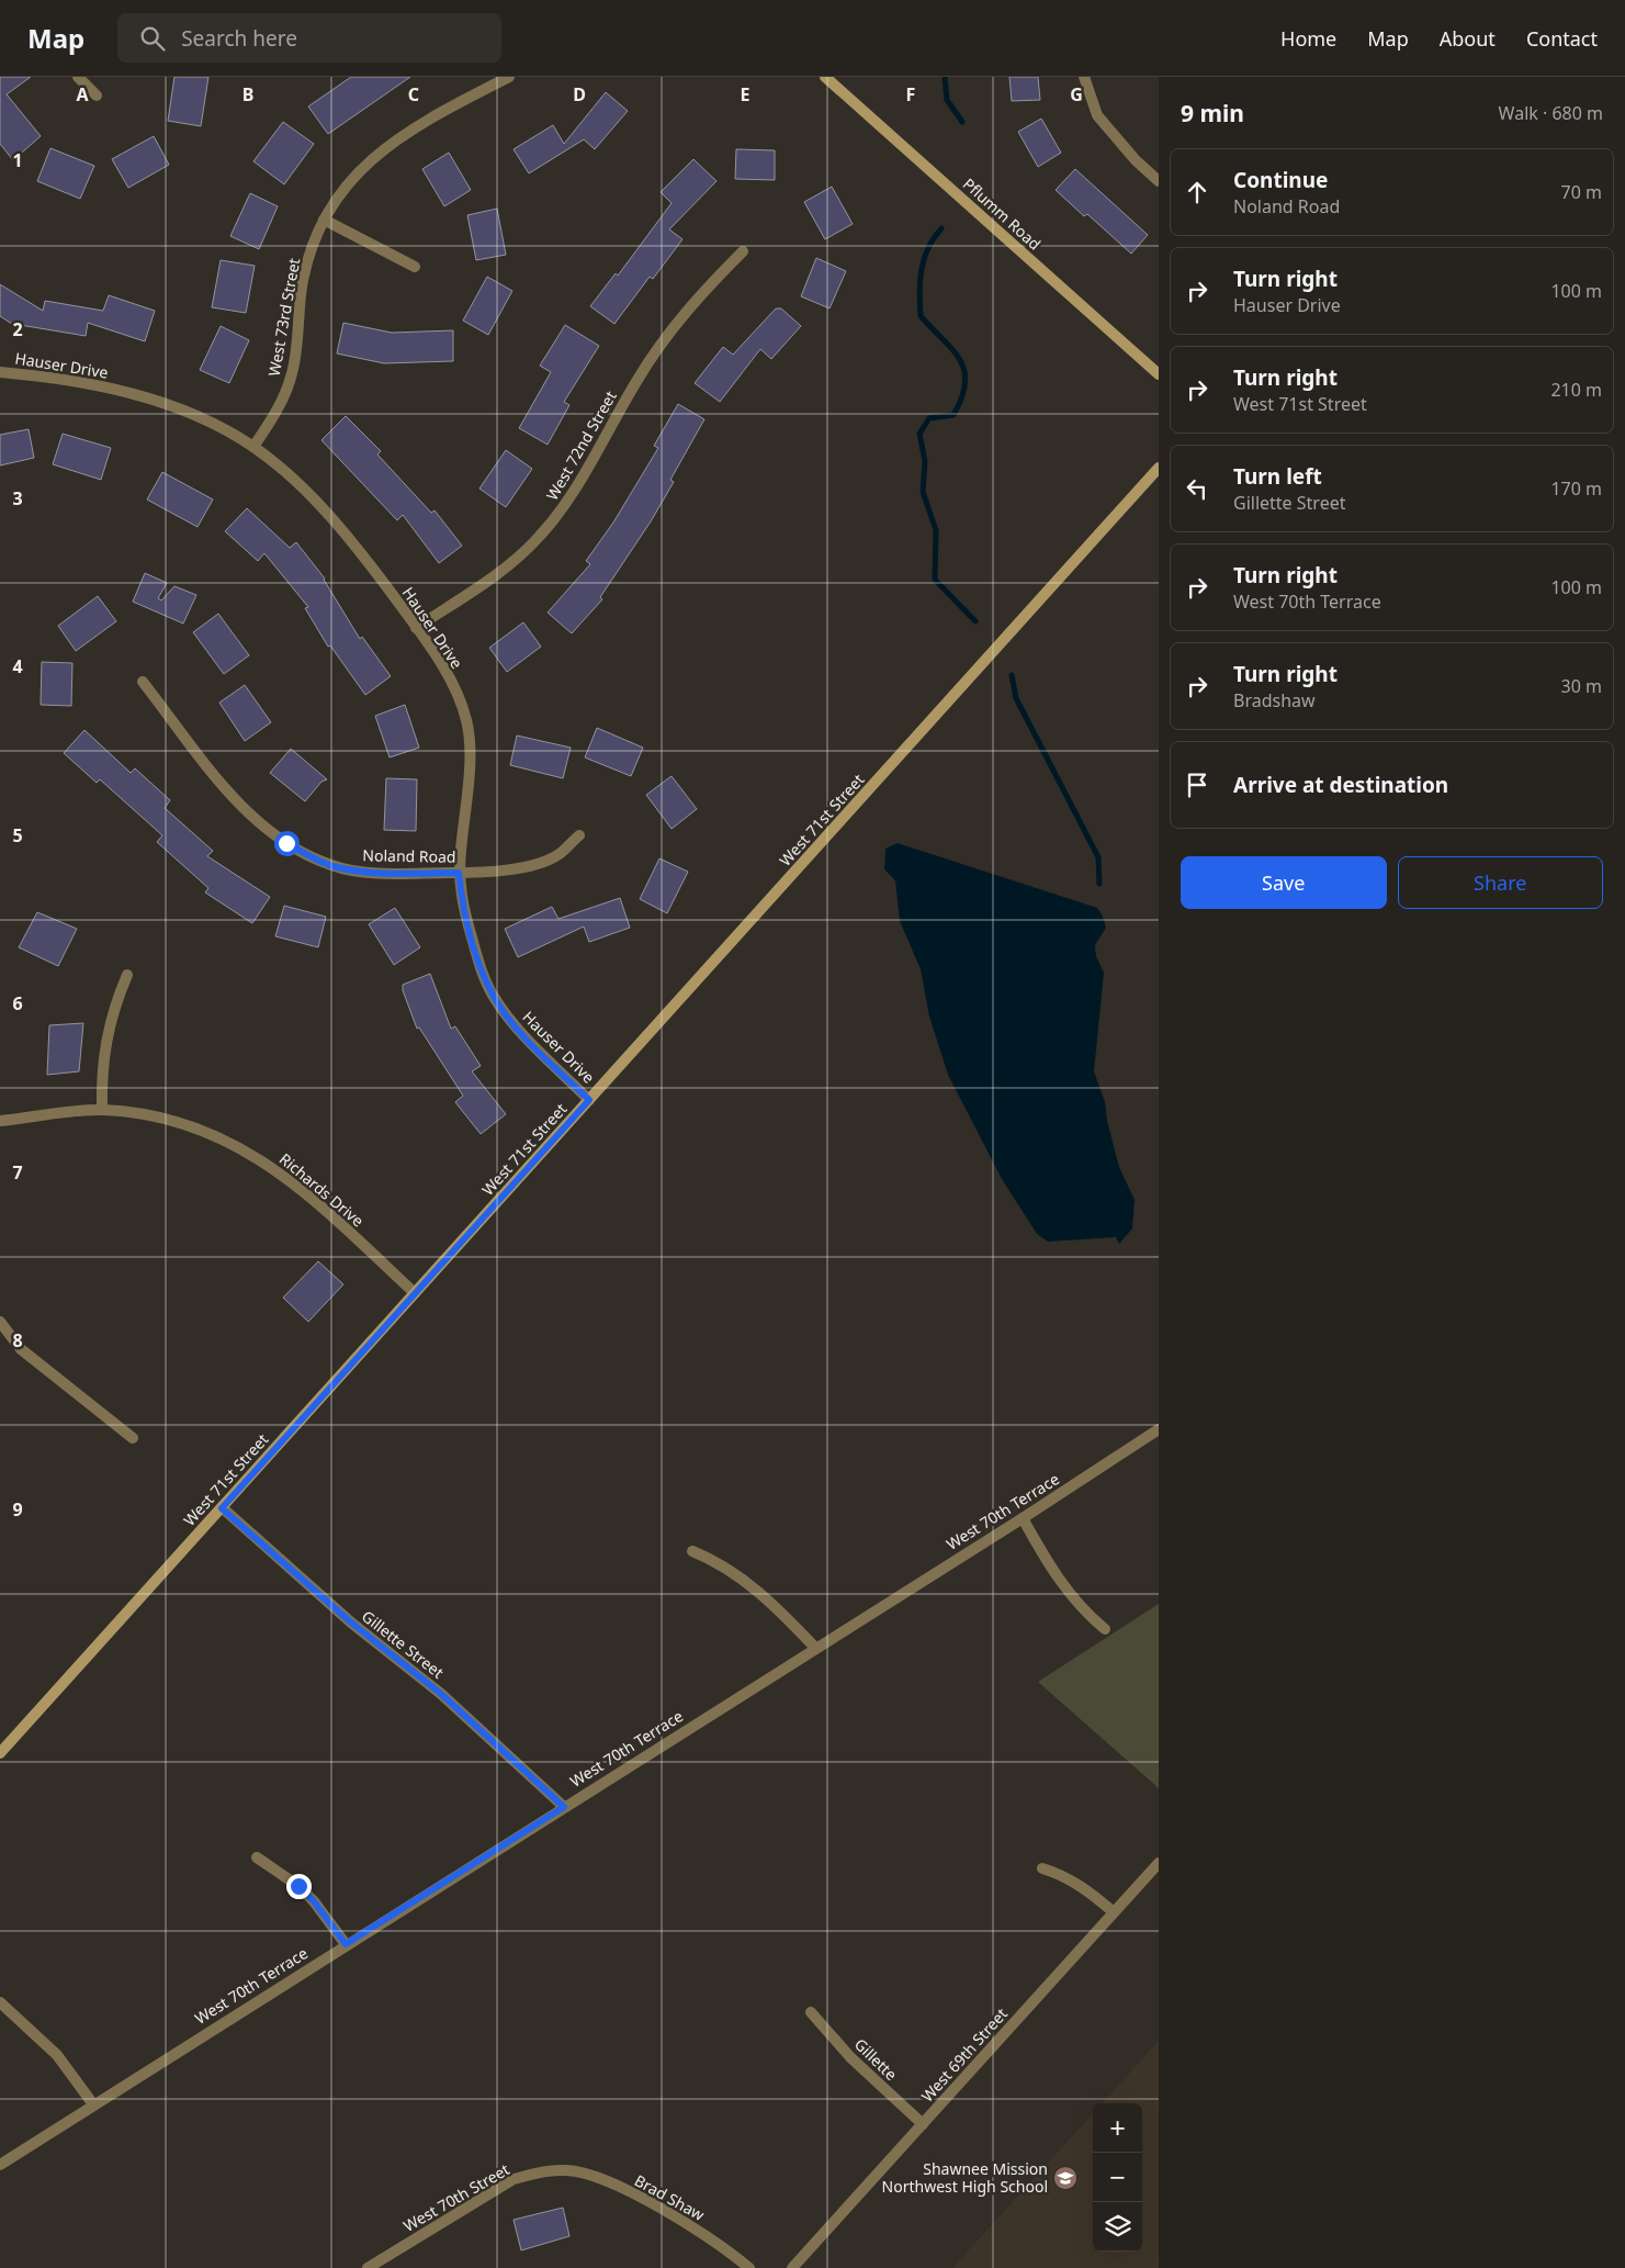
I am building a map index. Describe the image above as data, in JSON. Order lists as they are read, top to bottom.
{
  "streets": {
    "street": [
      "Pflumm Road",
      "West 73rd Street",
      "Hauser Drive",
      "West 72nd Street",
      "West 71st Street",
      "Noland Road",
      "Richards Drive",
      "West 70th Terrace",
      "Gillette Street",
      "West 69th Street",
      "Gillette",
      "West 70th Street",
      "Brad Shaw"
    ]
  },
  "crossings": [
    ["West 73rd Street", "Hauser Drive"],
    ["Hauser Drive", "West 72nd Street"],
    ["Hauser Drive", "West 71st Street"],
    ["Hauser Drive", "Noland Road"],
    ["West 71st Street", "Richards Drive"],
    ["West 71st Street", "Gillette Street"],
    ["West 70th Terrace", "Gillette Street"],
    ["West 69th Street", "Gillette"],
    ["West 70th Street", "Brad Shaw"]
  ],
  "places": {
    "school or university": ["Shawnee Mission Northwest High School"]
  },
  "page": {
    "header": "Map",
    "search": "Search here",
    "nav": [
      "Home",
      "Map",
      "About",
      "Contact"
    ],
    "heading": ["9 min", "Walk · 680 m"],
    "list": [
      ["Continue", "Noland Road", "70 m"],
      ["Turn right", "Hauser Drive", "100 m"],
      ["Turn right", "West 71st Street", "210 m"],
      ["Turn left", "Gillette Street", "170 m"],
      ["Turn right", "West 70th Terrace", "100 m"],
      ["Turn right", "Bradshaw", "30 m"],
      "Arrive at destination"
    ],
    "buttons": ["Save", "Share"],
    "map_buttons": ["+", "−"]
  },
  "grid": {
    "columns": [
      "A",
      "B",
      "C",
      "D",
      "E",
      "F",
      "G"
    ],
    "rows": [
      "1",
      "2",
      "3",
      "4",
      "5",
      "6",
      "7",
      "8",
      "9"
    ]
  }
}
